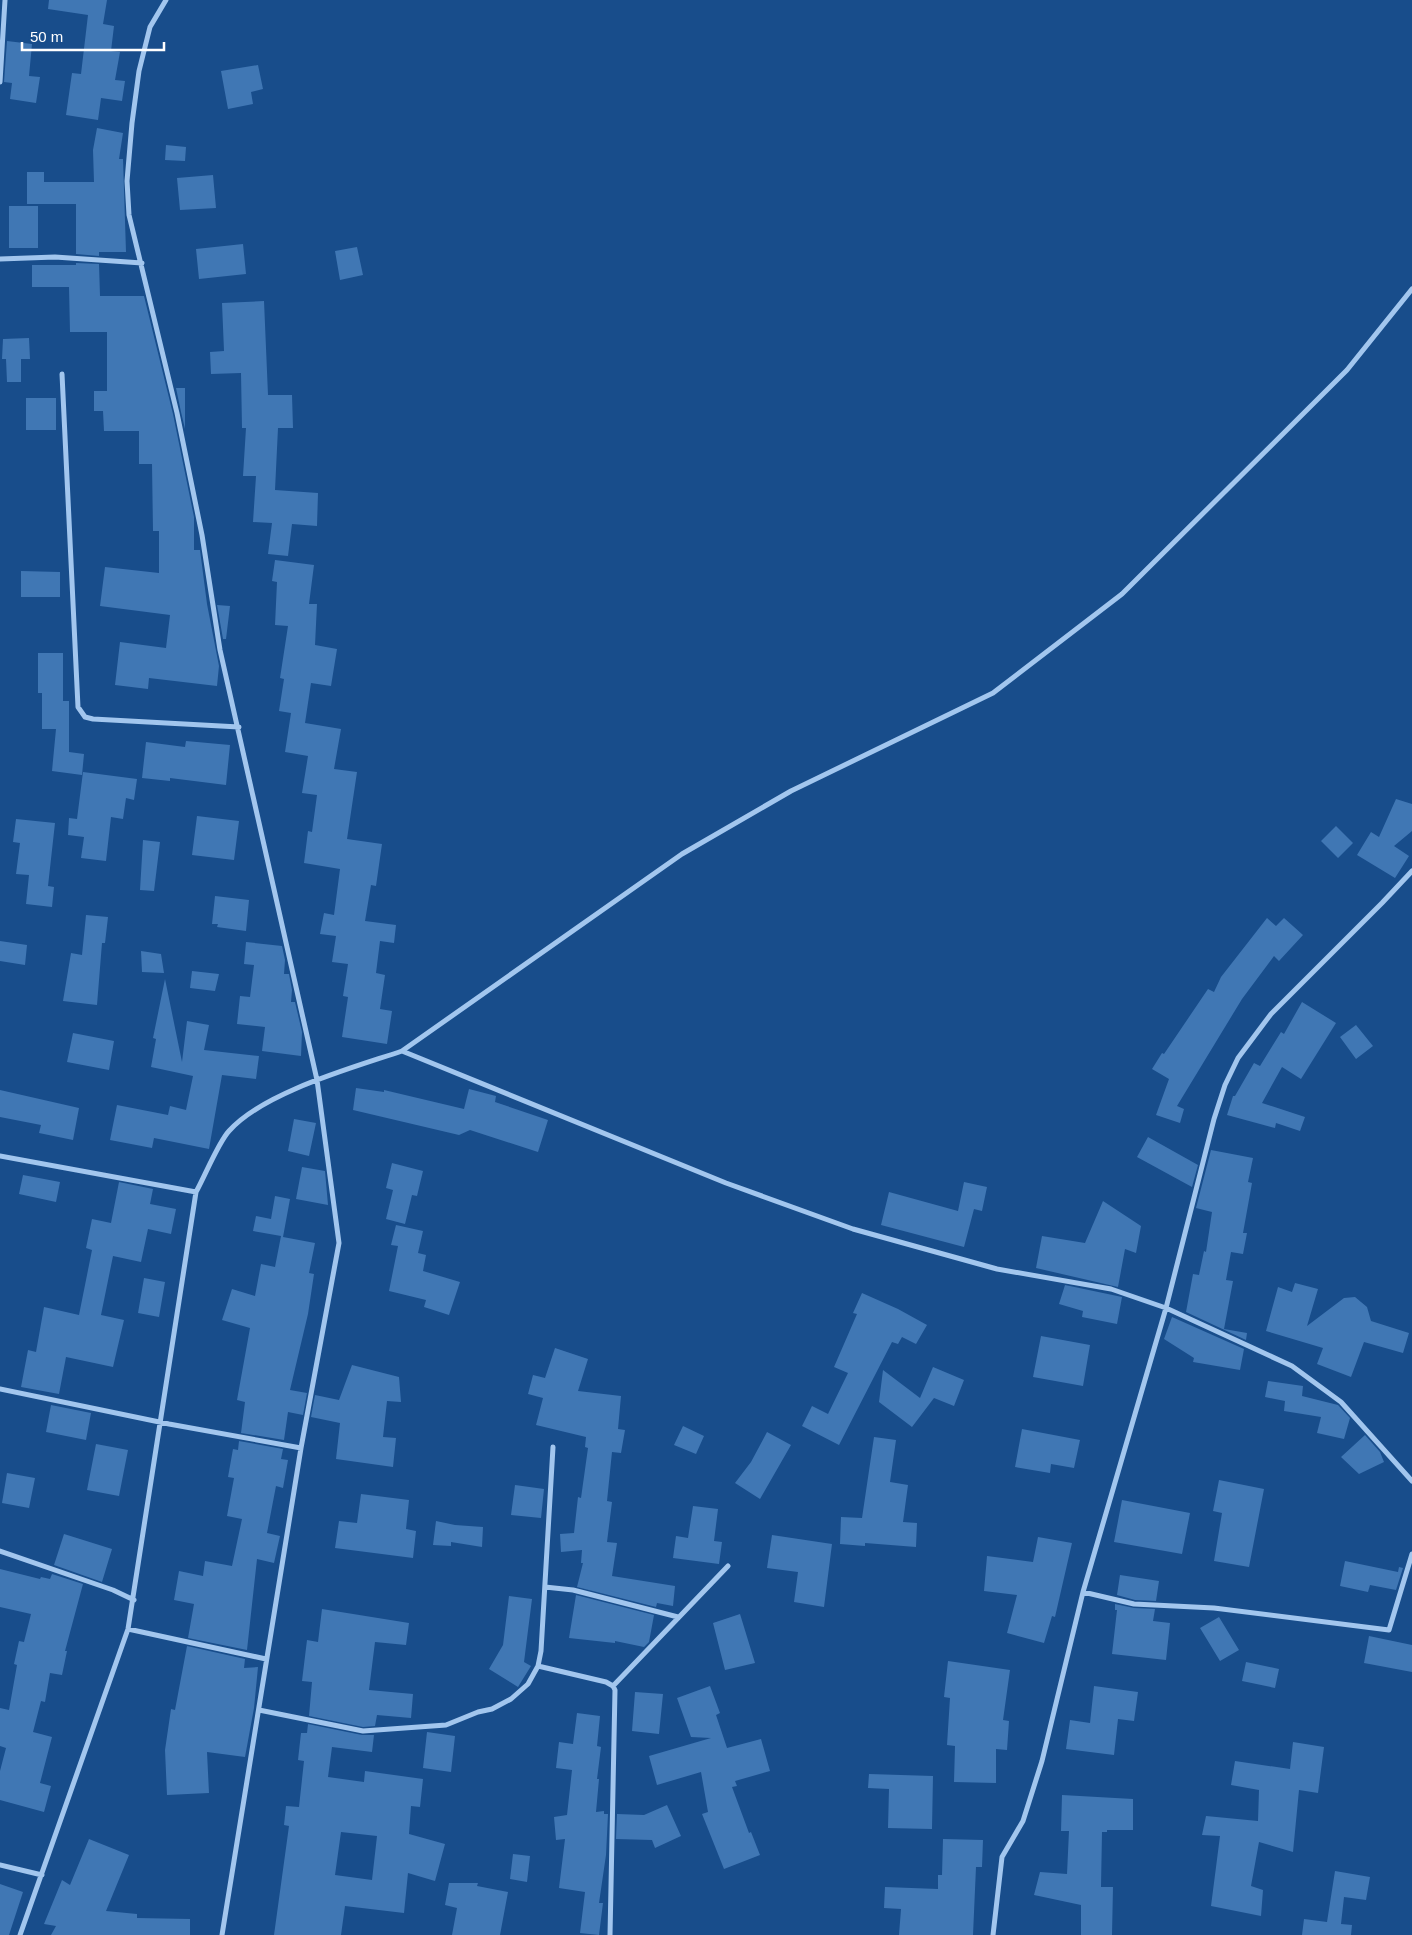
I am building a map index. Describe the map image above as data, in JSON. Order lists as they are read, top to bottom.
{
  "scale_bar": "50 m"
}
